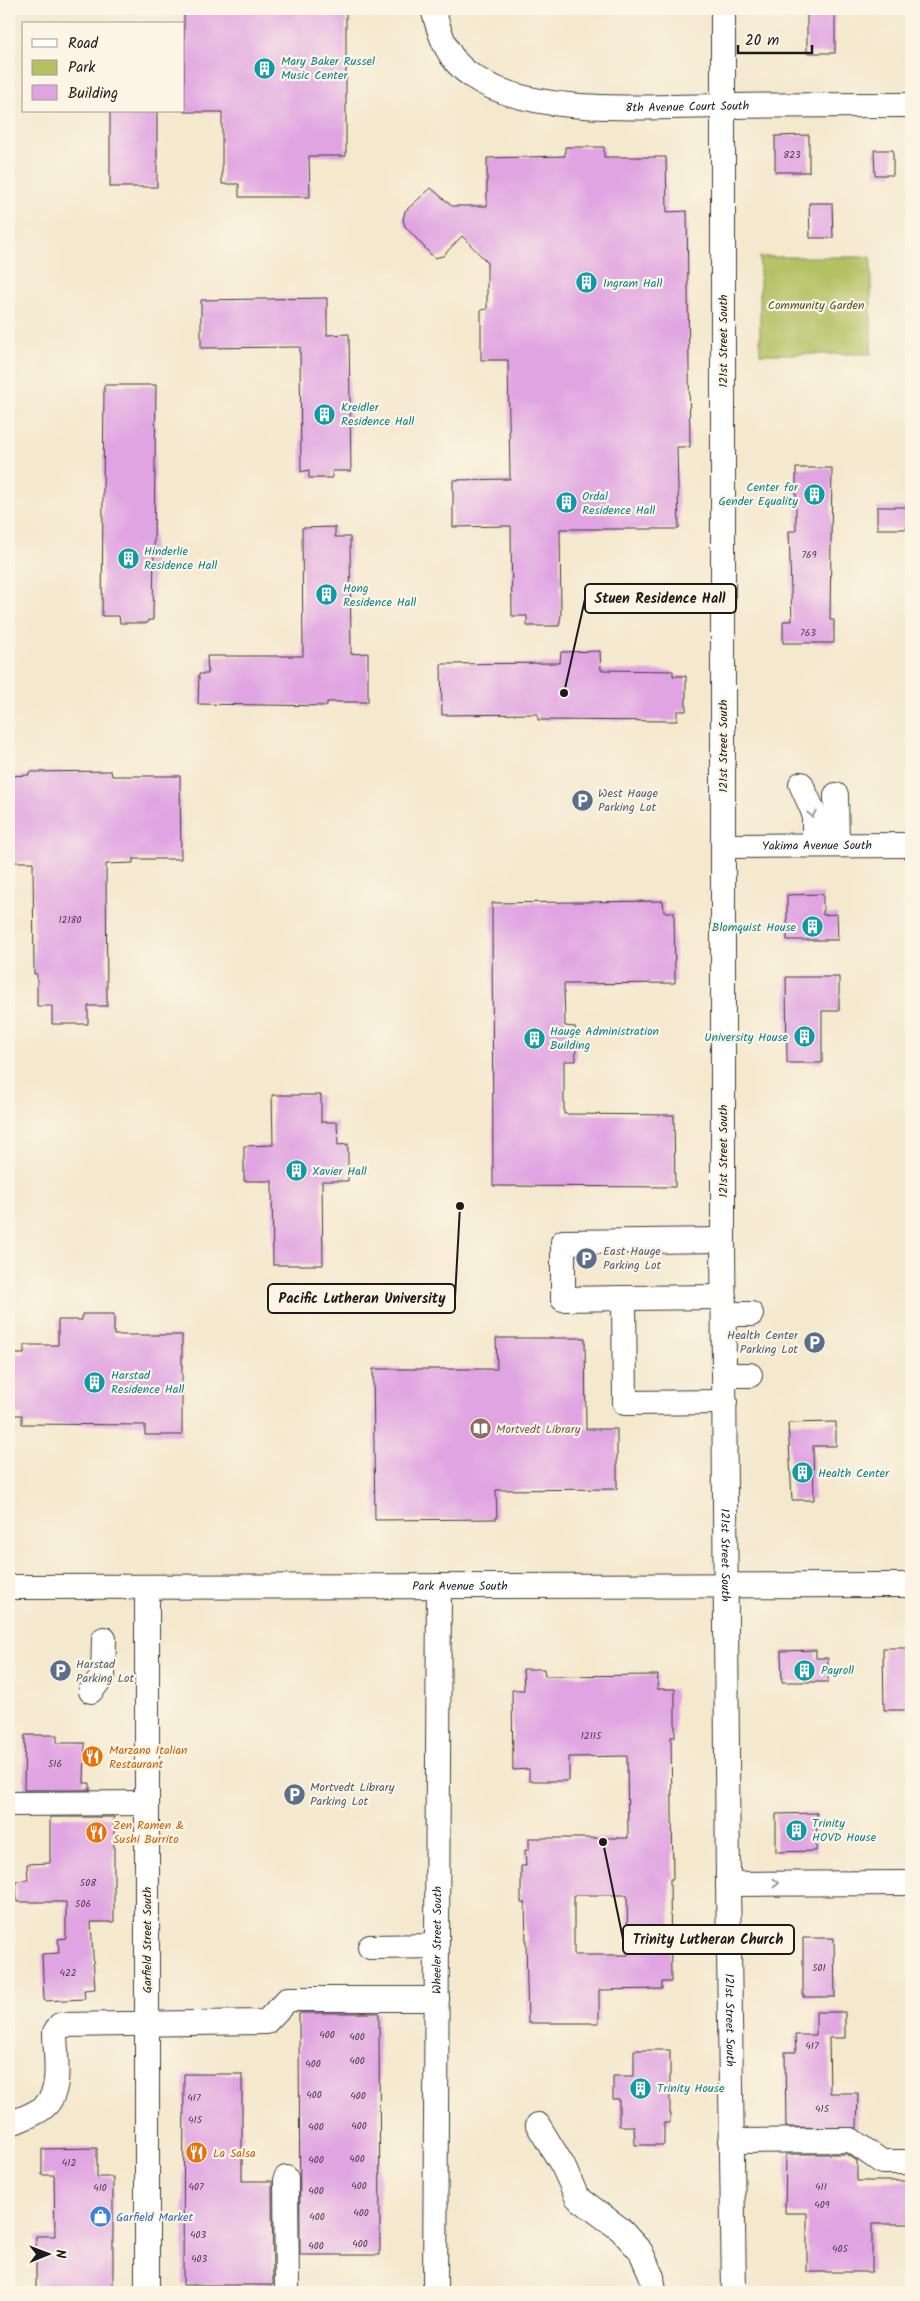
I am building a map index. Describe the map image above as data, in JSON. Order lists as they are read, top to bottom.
{
  "streets": {
    "street": [
      "8th Avenue Court South",
      "121st Street South",
      "Yakima Avenue South",
      "Park Avenue South",
      "Wheeler Street South",
      "Garfield Street South"
    ]
  },
  "crossings": [
    ["8th Avenue Court South", "121st Street South"],
    ["121st Street South", "Yakima Avenue South"],
    ["121st Street South", "Park Avenue South"],
    ["Park Avenue South", "Wheeler Street South"],
    ["Park Avenue South", "Garfield Street South"]
  ],
  "parks": ["Community Garden"],
  "places": {
    "building": [
      "Mary Baker Russel Music Center",
      "Ingram Hall",
      "Kreidler Residence Hall",
      "Center for Gender Equality",
      "Ordal Residence Hall",
      "Hinderlie Residence Hall",
      "Hong Residence Hall",
      "Blomquist House",
      "University House",
      "Hauge Administration Building",
      "Xavier Hall",
      "Harstad Residence Hall",
      "Health Center",
      "Payroll",
      "Trinity HOVD House",
      "Trinity House"
    ],
    "other": ["Stuen Residence Hall", "Pacific Lutheran University", "Trinity Lutheran Church"],
    "parking": [
      "West Hauge Parking Lot",
      "East Hauge Parking Lot",
      "Health Center Parking Lot",
      "Harstad Parking Lot",
      "Mortvedt Library Parking Lot"
    ],
    "library": ["Mortvedt Library"],
    "restaurant": ["Marzano Italian Restaurant", "Zen Ramen & Sushi Burrito", "La Salsa"],
    "shop": ["Garfield Market"]
  },
  "house_numbers": [
    "823",
    "769",
    "763",
    "12180",
    "12115",
    "516",
    "508",
    "506",
    "501",
    "422",
    "400",
    "400",
    "417",
    "400",
    "400",
    "400",
    "400",
    "417",
    "415",
    "415",
    "400",
    "400",
    "400",
    "400",
    "412",
    "400",
    "407",
    "411",
    "410",
    "400",
    "409",
    "400",
    "400",
    "403",
    "400",
    "400",
    "405",
    "403"
  ],
  "legend": ["Road", "Park", "Building"],
  "scale_bar": "20 m",
  "north": "right"
}
